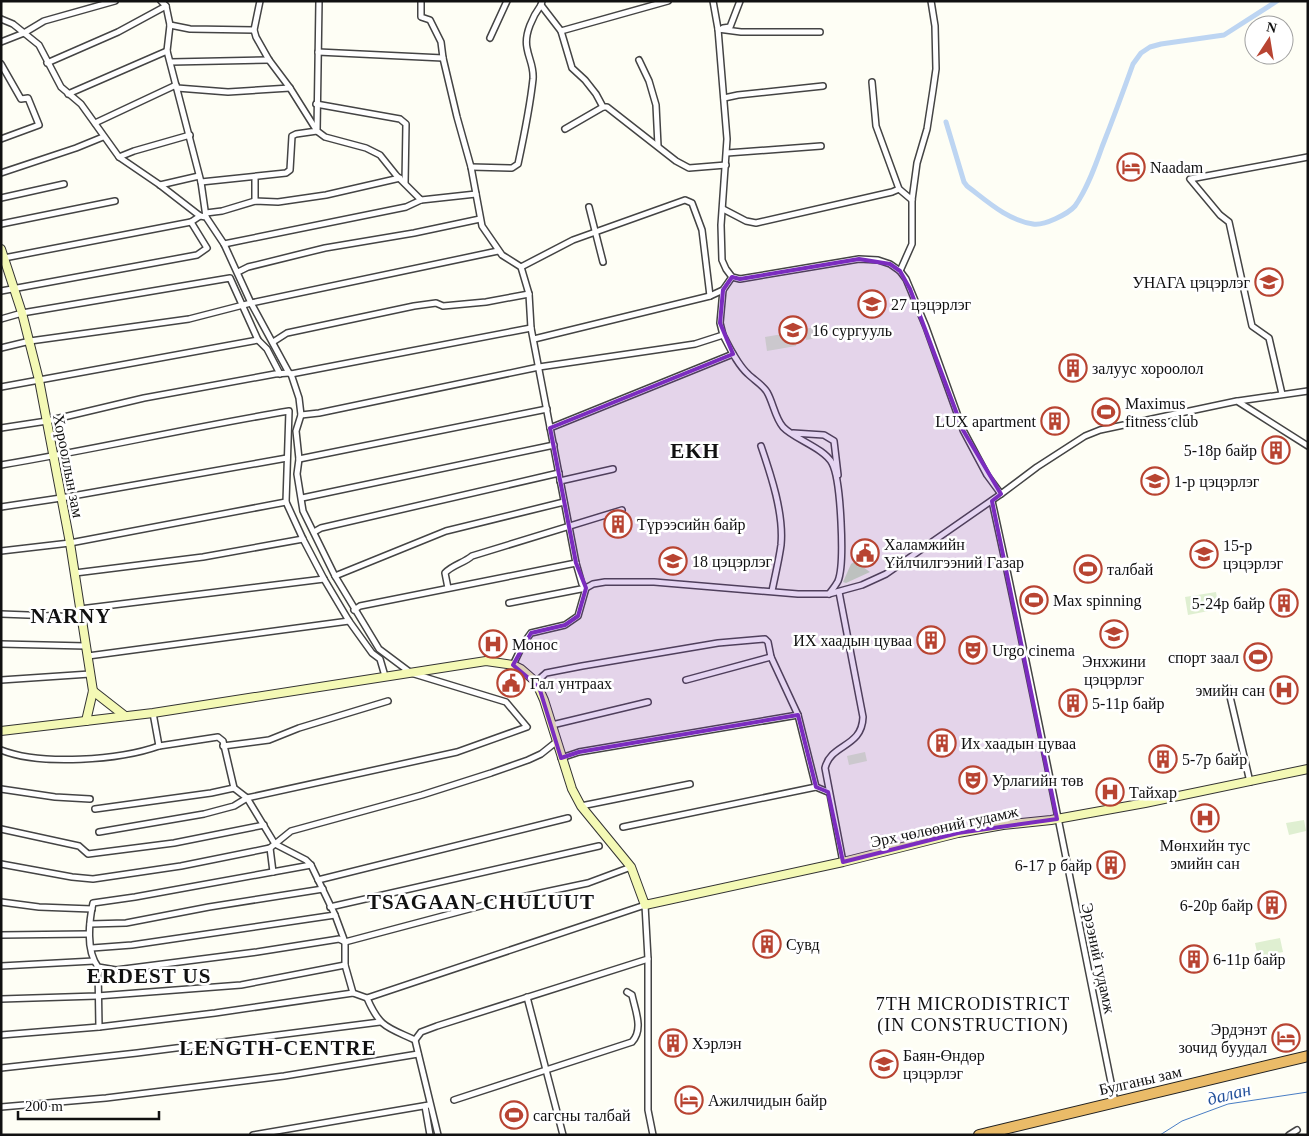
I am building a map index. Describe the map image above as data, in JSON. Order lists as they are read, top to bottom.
{
  "streets": {
    "highway": ["Булганы зам"],
    "main road": ["Хорооллын зам", "Эрх чөлөөний гудамж"],
    "street": ["Эрээний гудамж"]
  },
  "crossings": [
    ["Эрх чөлөөний гудамж", "Эрээний гудамж"],
    ["Эрээний гудамж", "Булганы зам"]
  ],
  "districts": [
    "EKH",
    "NARNY",
    "TSAGAAN CHULUUT",
    "ERDEST US",
    "7TH MICRODISTRICT (IN CONSTRUCTION)",
    "LENGTH-CENTRE"
  ],
  "water": ["далан"],
  "places": {
    "hotel": ["Naadam", "Эрдэнэт зочид буудал", "Ажилчидын байр"],
    "school or university": [
      "УНАГА цэцэрлэг",
      "27 цэцэрлэг",
      "16 сургууль",
      "1-р цэцэрлэг",
      "15-р цэцэрлэг",
      "18 цэцэрлэг",
      "Энхжини цэцэрлэг",
      "Баян-Өндөр цэцэрлэг"
    ],
    "building": [
      "залуус хороолол",
      "LUX apartment",
      "5-18р байр",
      "Түрээсийн байр",
      "5-24р байр",
      "ИХ хаадын цуваа",
      "5-11р байр",
      "Их хаадын цуваа",
      "5-7р байр",
      "6-17 р байр",
      "6-20р байр",
      "Сувд",
      "6-11р байр",
      "Хэрлэн"
    ],
    "sports": [
      "Maximus fitness club",
      "талбай",
      "Max spinning",
      "спорт заал",
      "сагсны талбай"
    ],
    "public building": ["Халамжийн Үйлчилгээний Газар", "Гал унтраах"],
    "hospital": [
      "Монос",
      "эмийн сан",
      "Тайхар",
      "Мөнхийн тус эмийн сан"
    ],
    "theatre": ["Urgo cinema", "Урлагийн төв"]
  },
  "scale_bar": "200 m",
  "north": "top"
}
